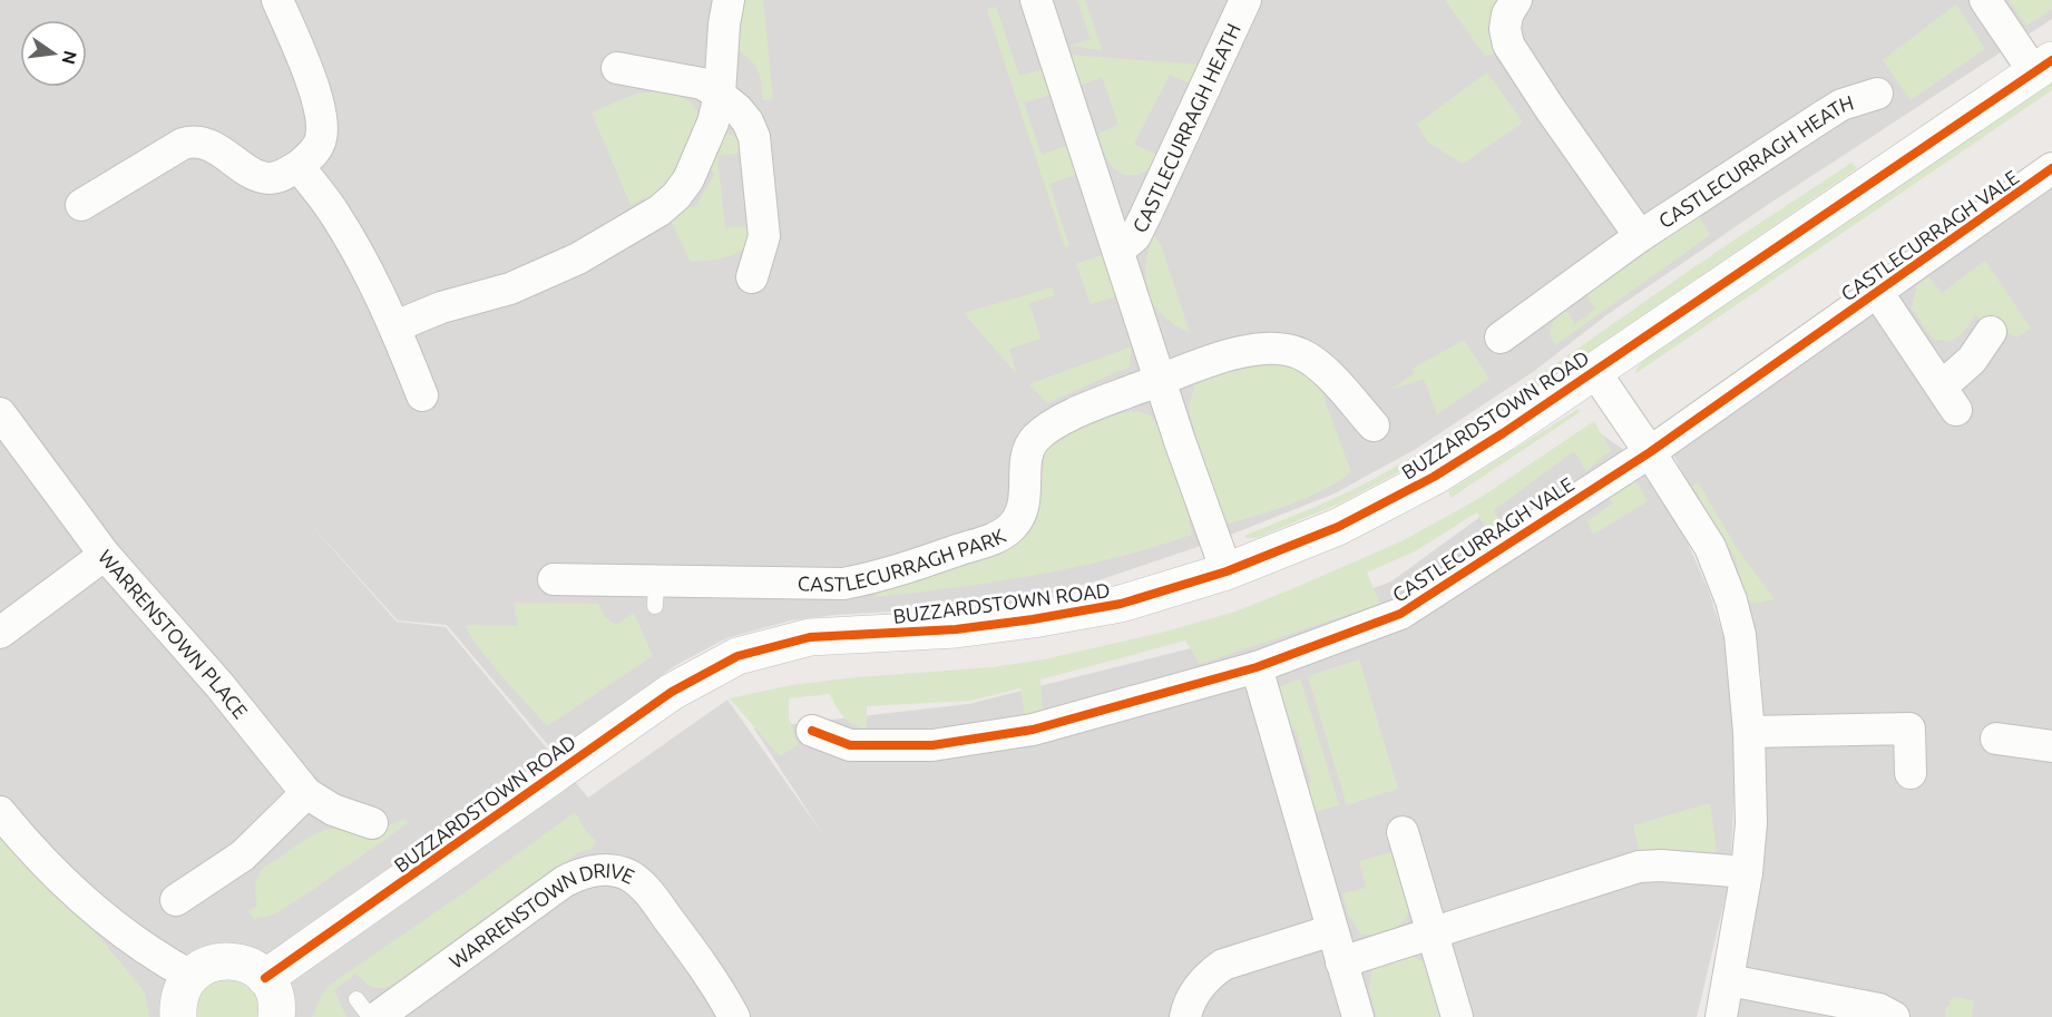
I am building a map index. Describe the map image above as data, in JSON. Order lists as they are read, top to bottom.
{
  "streets": {
    "street": [
      "CASTLECURRAGH HEATH",
      "CASTLECURRAGH VALE",
      "BUZZARDSTOWN ROAD",
      "CASTLECURRAGH PARK",
      "WARRENSTOWN PLACE",
      "WARRENSTOWN DRIVE"
    ]
  },
  "crossings": [
    ["CASTLECURRAGH HEATH", "BUZZARDSTOWN ROAD"],
    ["CASTLECURRAGH HEATH", "CASTLECURRAGH PARK"]
  ],
  "north": "right"
}
